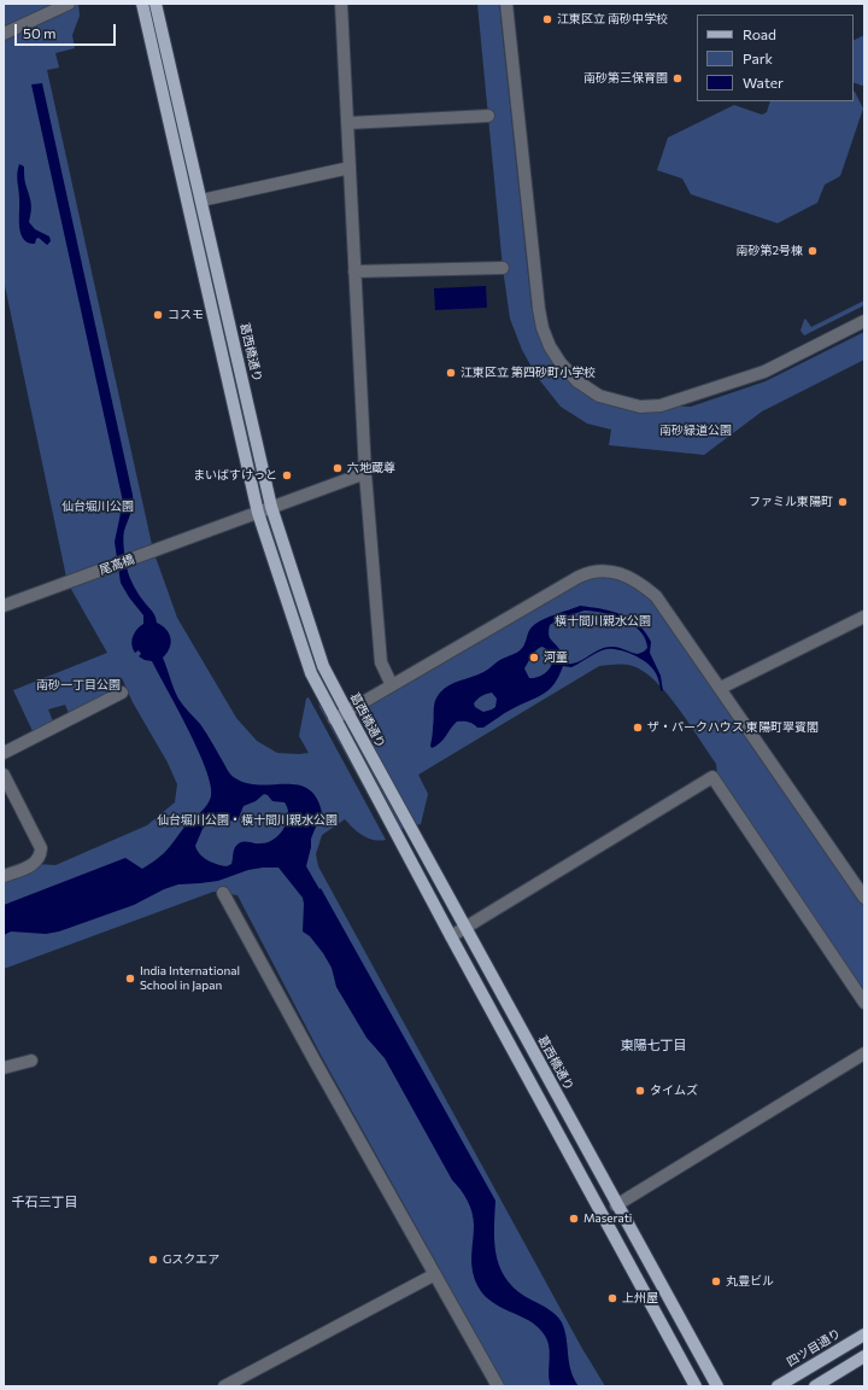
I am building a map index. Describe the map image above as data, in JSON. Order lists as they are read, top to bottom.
{
  "streets": {
    "main road": ["葛西橋通り", "四ツ目通り"],
    "street": ["尾高橋"]
  },
  "crossings": [
    ["葛西橋通り", "尾高橋"]
  ],
  "districts": ["東陽七丁目", "千石三丁目"],
  "parks": [
    "南砂緑道公園",
    "仙台堀川公園",
    "横十間川親水公園",
    "南砂一丁目公園",
    "仙台堀川公園・横十間川親水公園"
  ],
  "places": [
    "江東区立 南砂中学校",
    "南砂第三保育園",
    "南砂第2号棟",
    "コスモ",
    "江東区立 第四砂町小学校",
    "六地蔵尊",
    "まいばすけっと",
    "ファミル東陽町",
    "河童",
    "ザ・パークハウス 東陽町翠賓閣",
    "India International School in Japan",
    "タイムズ",
    "Maserati",
    "Gスクエア",
    "丸豊ビル",
    "上州屋"
  ],
  "legend": ["Road", "Park", "Water"],
  "scale_bar": "50 m"
}
